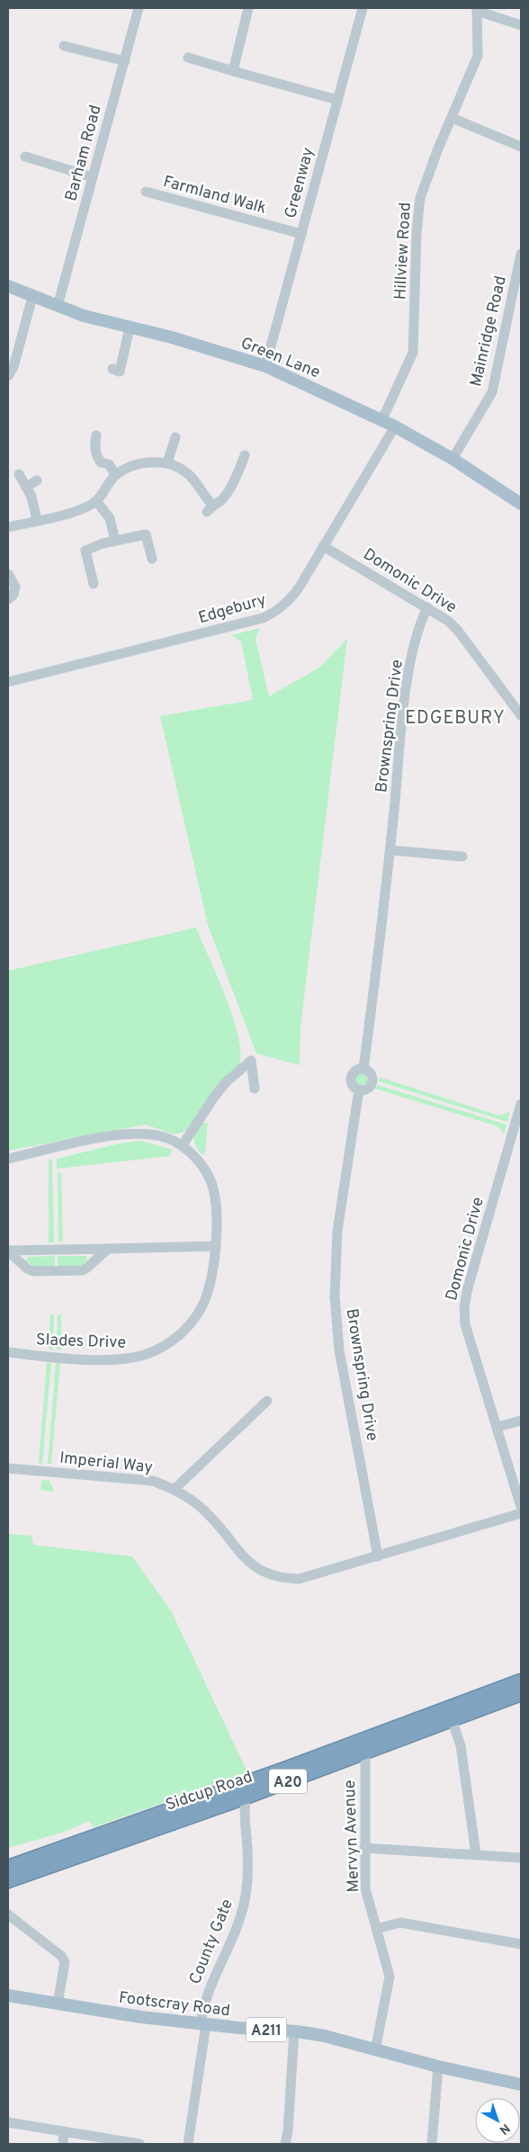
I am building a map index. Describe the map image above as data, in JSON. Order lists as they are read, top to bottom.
{
  "streets": {
    "highway": ["A20", "Sidcup Road"],
    "main road": ["Green Lane", "Footscray Road", "A211"],
    "street": [
      "Barham Road",
      "Greenway",
      "Farmland Walk",
      "Hillview Road",
      "Mainridge Road",
      "Domonic Drive",
      "Edgebury",
      "Brownspring Drive",
      "Slades Drive",
      "Imperial Way",
      "Mervyn Avenue",
      "County Gate"
    ]
  },
  "crossings": [
    ["Barham Road", "Green Lane"],
    ["Greenway", "Farmland Walk"],
    ["Greenway", "Green Lane"],
    ["Hillview Road", "Green Lane"],
    ["Mainridge Road", "Green Lane"],
    ["Green Lane", "Edgebury"],
    ["Domonic Drive", "Edgebury"],
    ["Domonic Drive", "Brownspring Drive"],
    ["Brownspring Drive", "Imperial Way"],
    ["Sidcup Road", "Mervyn Avenue"],
    ["Sidcup Road", "County Gate"],
    ["Mervyn Avenue", "Footscray Road"],
    ["County Gate", "Footscray Road"]
  ],
  "districts": ["EDGEBURY"],
  "north": "bottom right"
}
